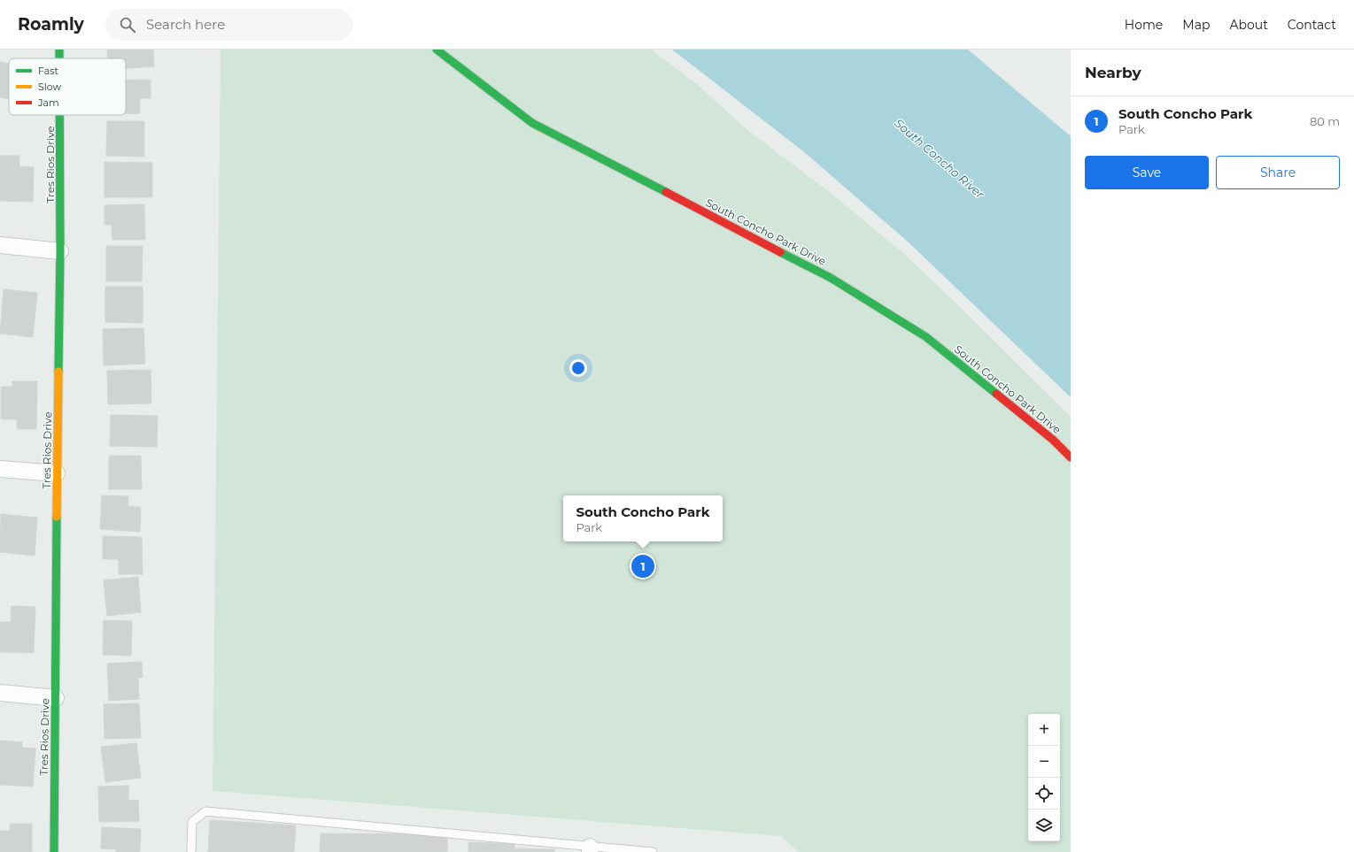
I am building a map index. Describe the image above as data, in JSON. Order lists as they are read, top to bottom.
{
  "streets": {
    "street": ["Tres Rios Drive", "South Concho Park Drive"]
  },
  "water": ["South Concho River"],
  "legend": ["Fast", "Slow", "Jam"],
  "page": {
    "header": "Roamly",
    "search": "Search here",
    "nav": [
      "Home",
      "Map",
      "About",
      "Contact"
    ],
    "heading": "Nearby",
    "list": [
      {
        "mark": "1",
        "name": "South Concho Park",
        "note": "Park",
        "value": "80 m"
      }
    ],
    "buttons": ["Save", "Share"],
    "popup": ["South Concho Park", "Park"],
    "pins": "1",
    "map_buttons": ["+", "−"]
  }
}
